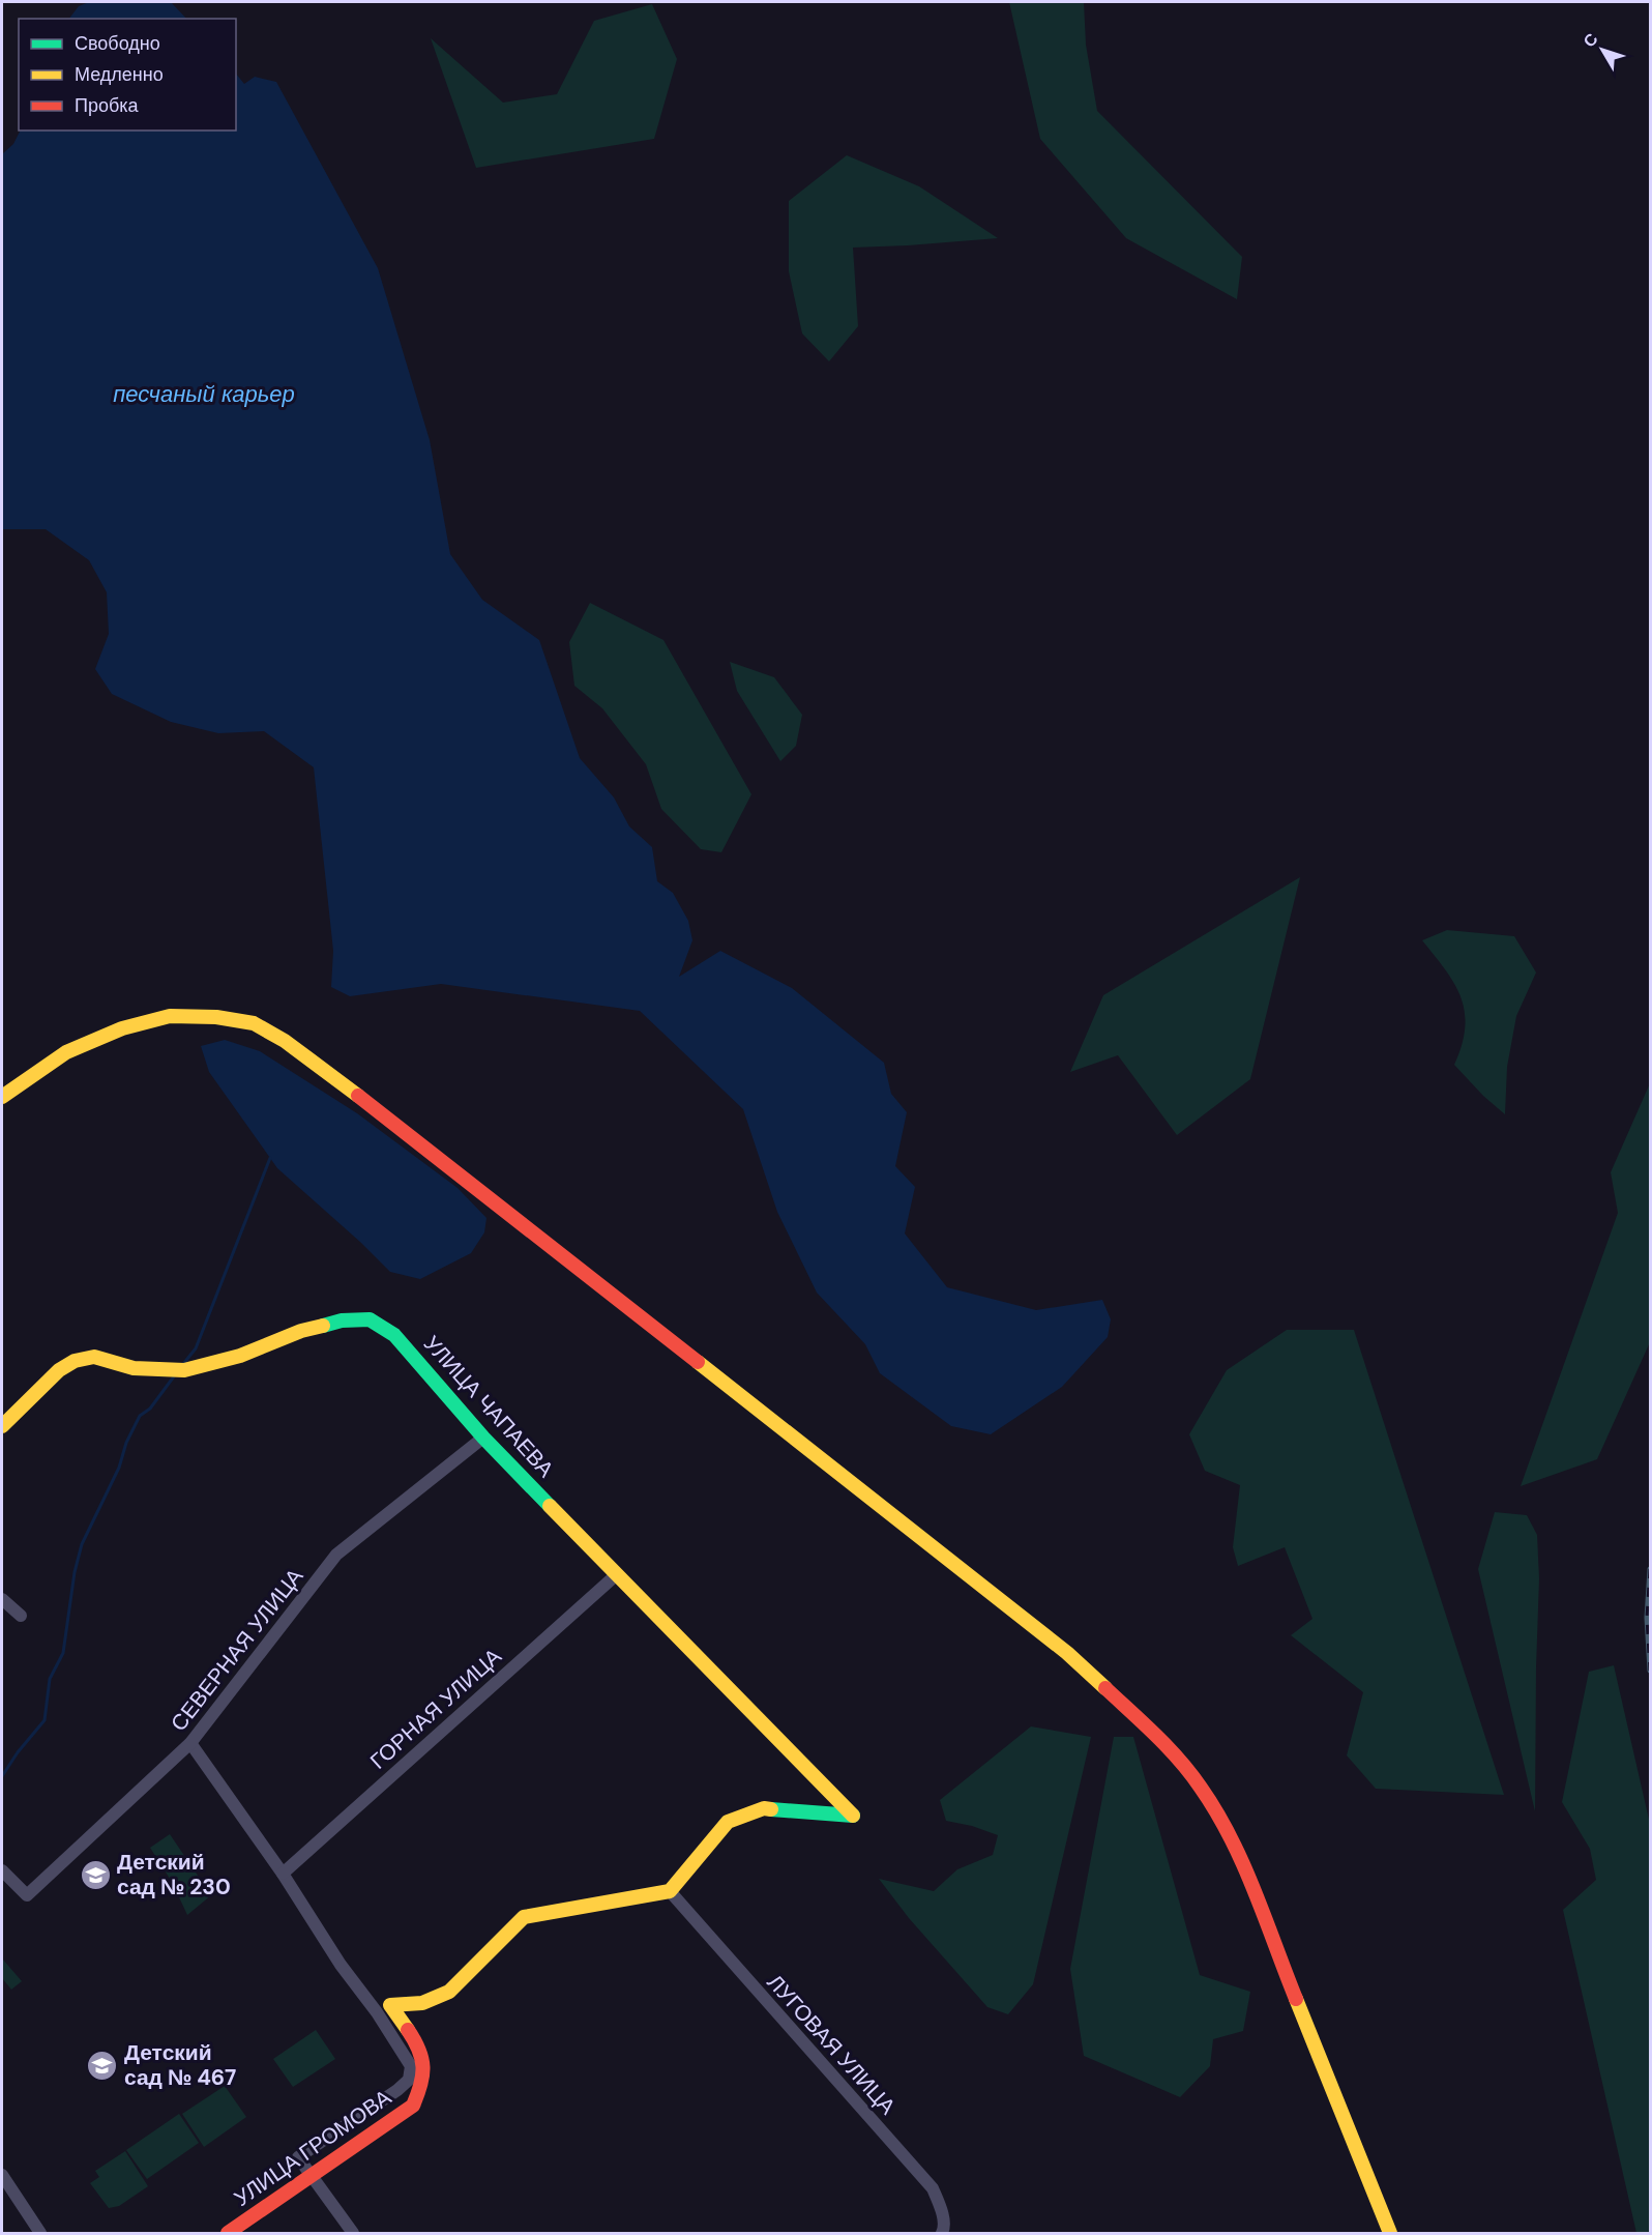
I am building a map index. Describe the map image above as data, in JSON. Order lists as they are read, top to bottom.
{
  "streets": {
    "street": [
      "УЛИЦА ЧАПАЕВА",
      "СЕВЕРНАЯ УЛИЦА",
      "ГОРНАЯ УЛИЦА",
      "ЛУГОВАЯ УЛИЦА",
      "УЛИЦА ГРОМОВА"
    ]
  },
  "crossings": [
    ["УЛИЦА ЧАПАЕВА", "СЕВЕРНАЯ УЛИЦА"],
    ["УЛИЦА ЧАПАЕВА", "ГОРНАЯ УЛИЦА"],
    ["УЛИЦА ЧАПАЕВА", "ЛУГОВАЯ УЛИЦА"]
  ],
  "water": ["песчаный карьер"],
  "places": {
    "school or university": ["Детский сад № 230", "Детский сад № 467"]
  },
  "legend": ["Свободно", "Медленно", "Пробка"],
  "north": "top left"
}
